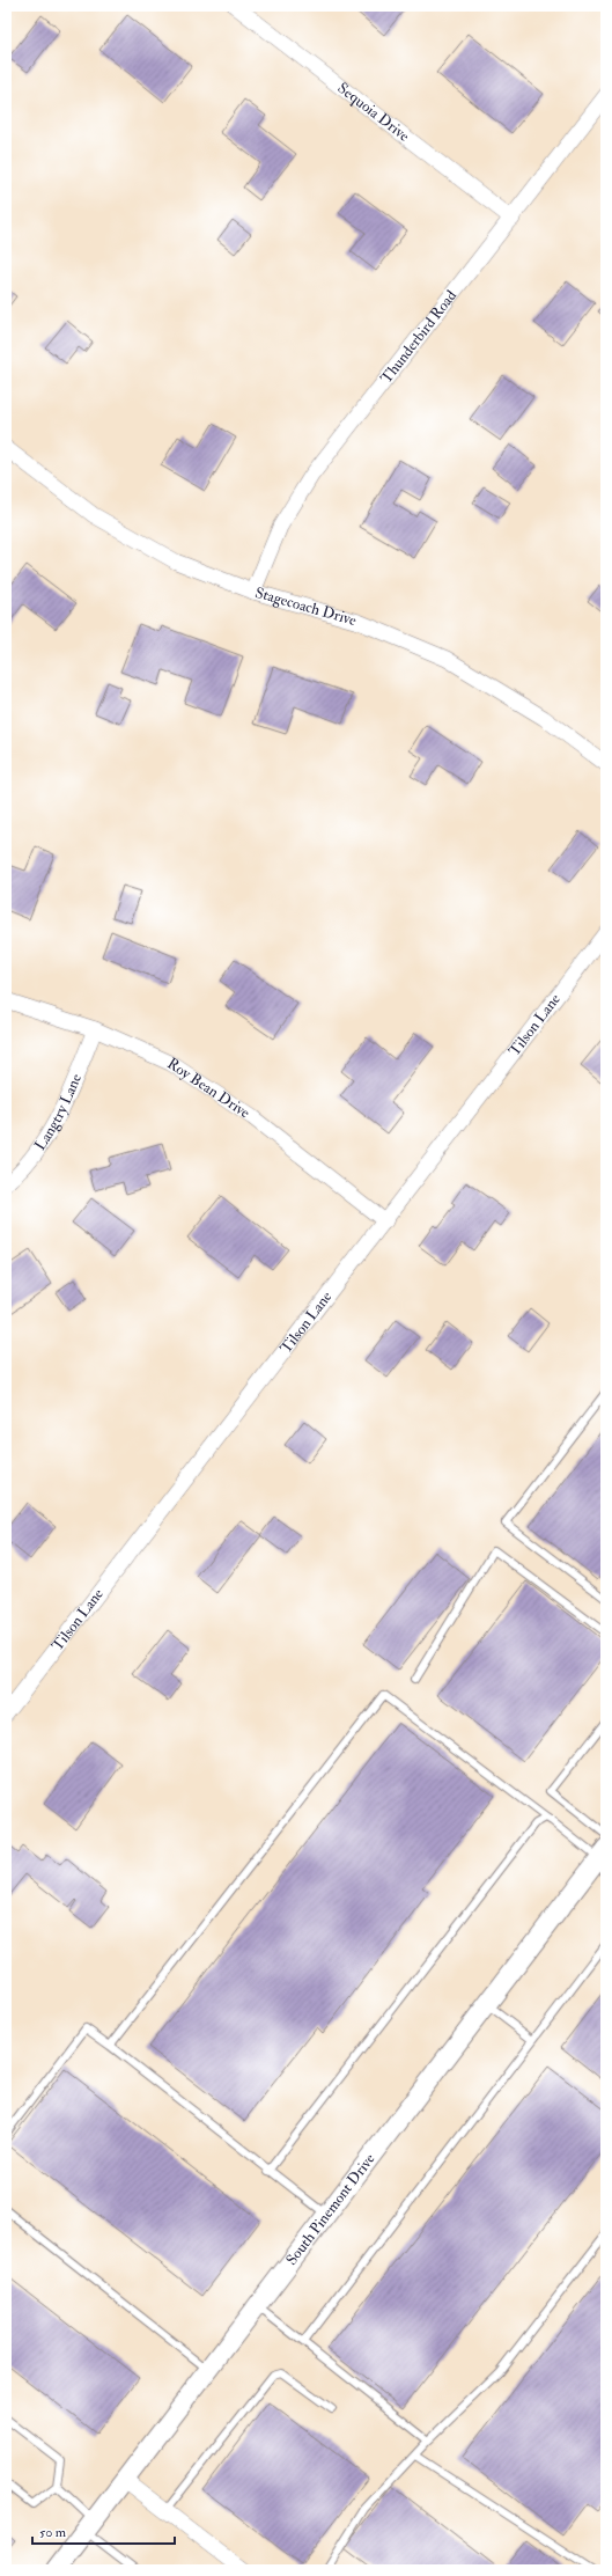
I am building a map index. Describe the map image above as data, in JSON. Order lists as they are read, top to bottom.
{
  "streets": {
    "street": [
      "Sequoia Drive",
      "Thunderbird Road",
      "Stagecoach Drive",
      "Tilson Lane",
      "Roy Bean Drive",
      "Langtry Lane",
      "South Pinemont Drive"
    ]
  },
  "crossings": [
    ["Sequoia Drive", "Thunderbird Road"],
    ["Thunderbird Road", "Stagecoach Drive"],
    ["Tilson Lane", "Roy Bean Drive"],
    ["Roy Bean Drive", "Langtry Lane"]
  ],
  "scale_bar": "50 m"
}
